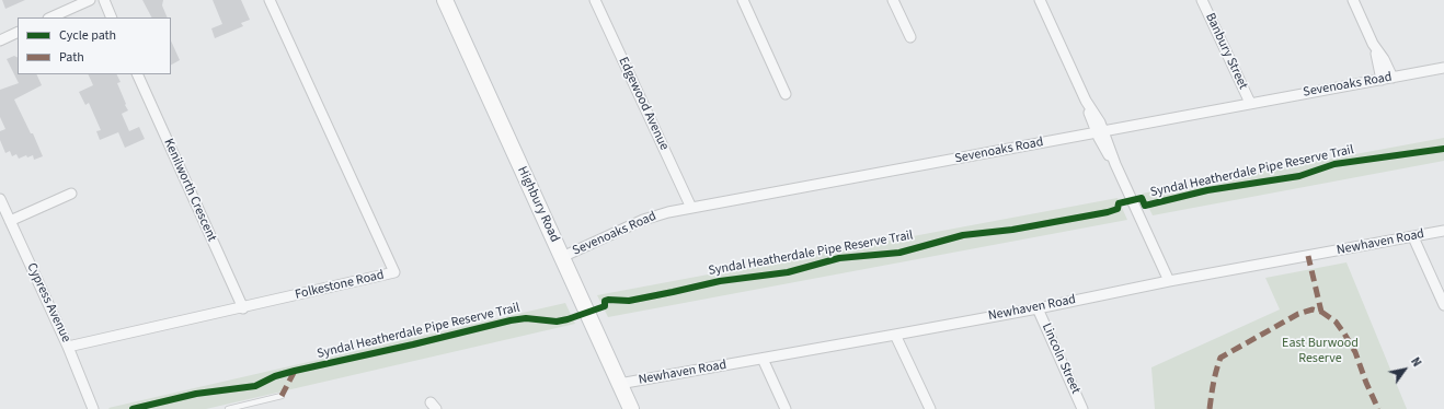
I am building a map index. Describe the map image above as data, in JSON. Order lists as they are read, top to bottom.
{
  "streets": {
    "main road": ["Highbury Road"],
    "street": [
      "Banbury Street",
      "Sevenoaks Road",
      "Edgewood Avenue",
      "Kenilworth Crescent",
      "Newhaven Road",
      "Folkestone Road",
      "Cypress Avenue",
      "Lincoln Street"
    ],
    "cycle path": ["Syndal Heatherdale Pipe Reserve Trail"]
  },
  "crossings": [
    ["Banbury Street", "Sevenoaks Road"],
    ["Sevenoaks Road", "Edgewood Avenue"],
    ["Sevenoaks Road", "Highbury Road"],
    ["Kenilworth Crescent", "Folkestone Road"],
    ["Highbury Road", "Newhaven Road"],
    ["Newhaven Road", "Lincoln Street"],
    ["Folkestone Road", "Cypress Avenue"]
  ],
  "parks": ["East Burwood Reserve"],
  "legend": ["Cycle path", "Path"],
  "north": "top right"
}
